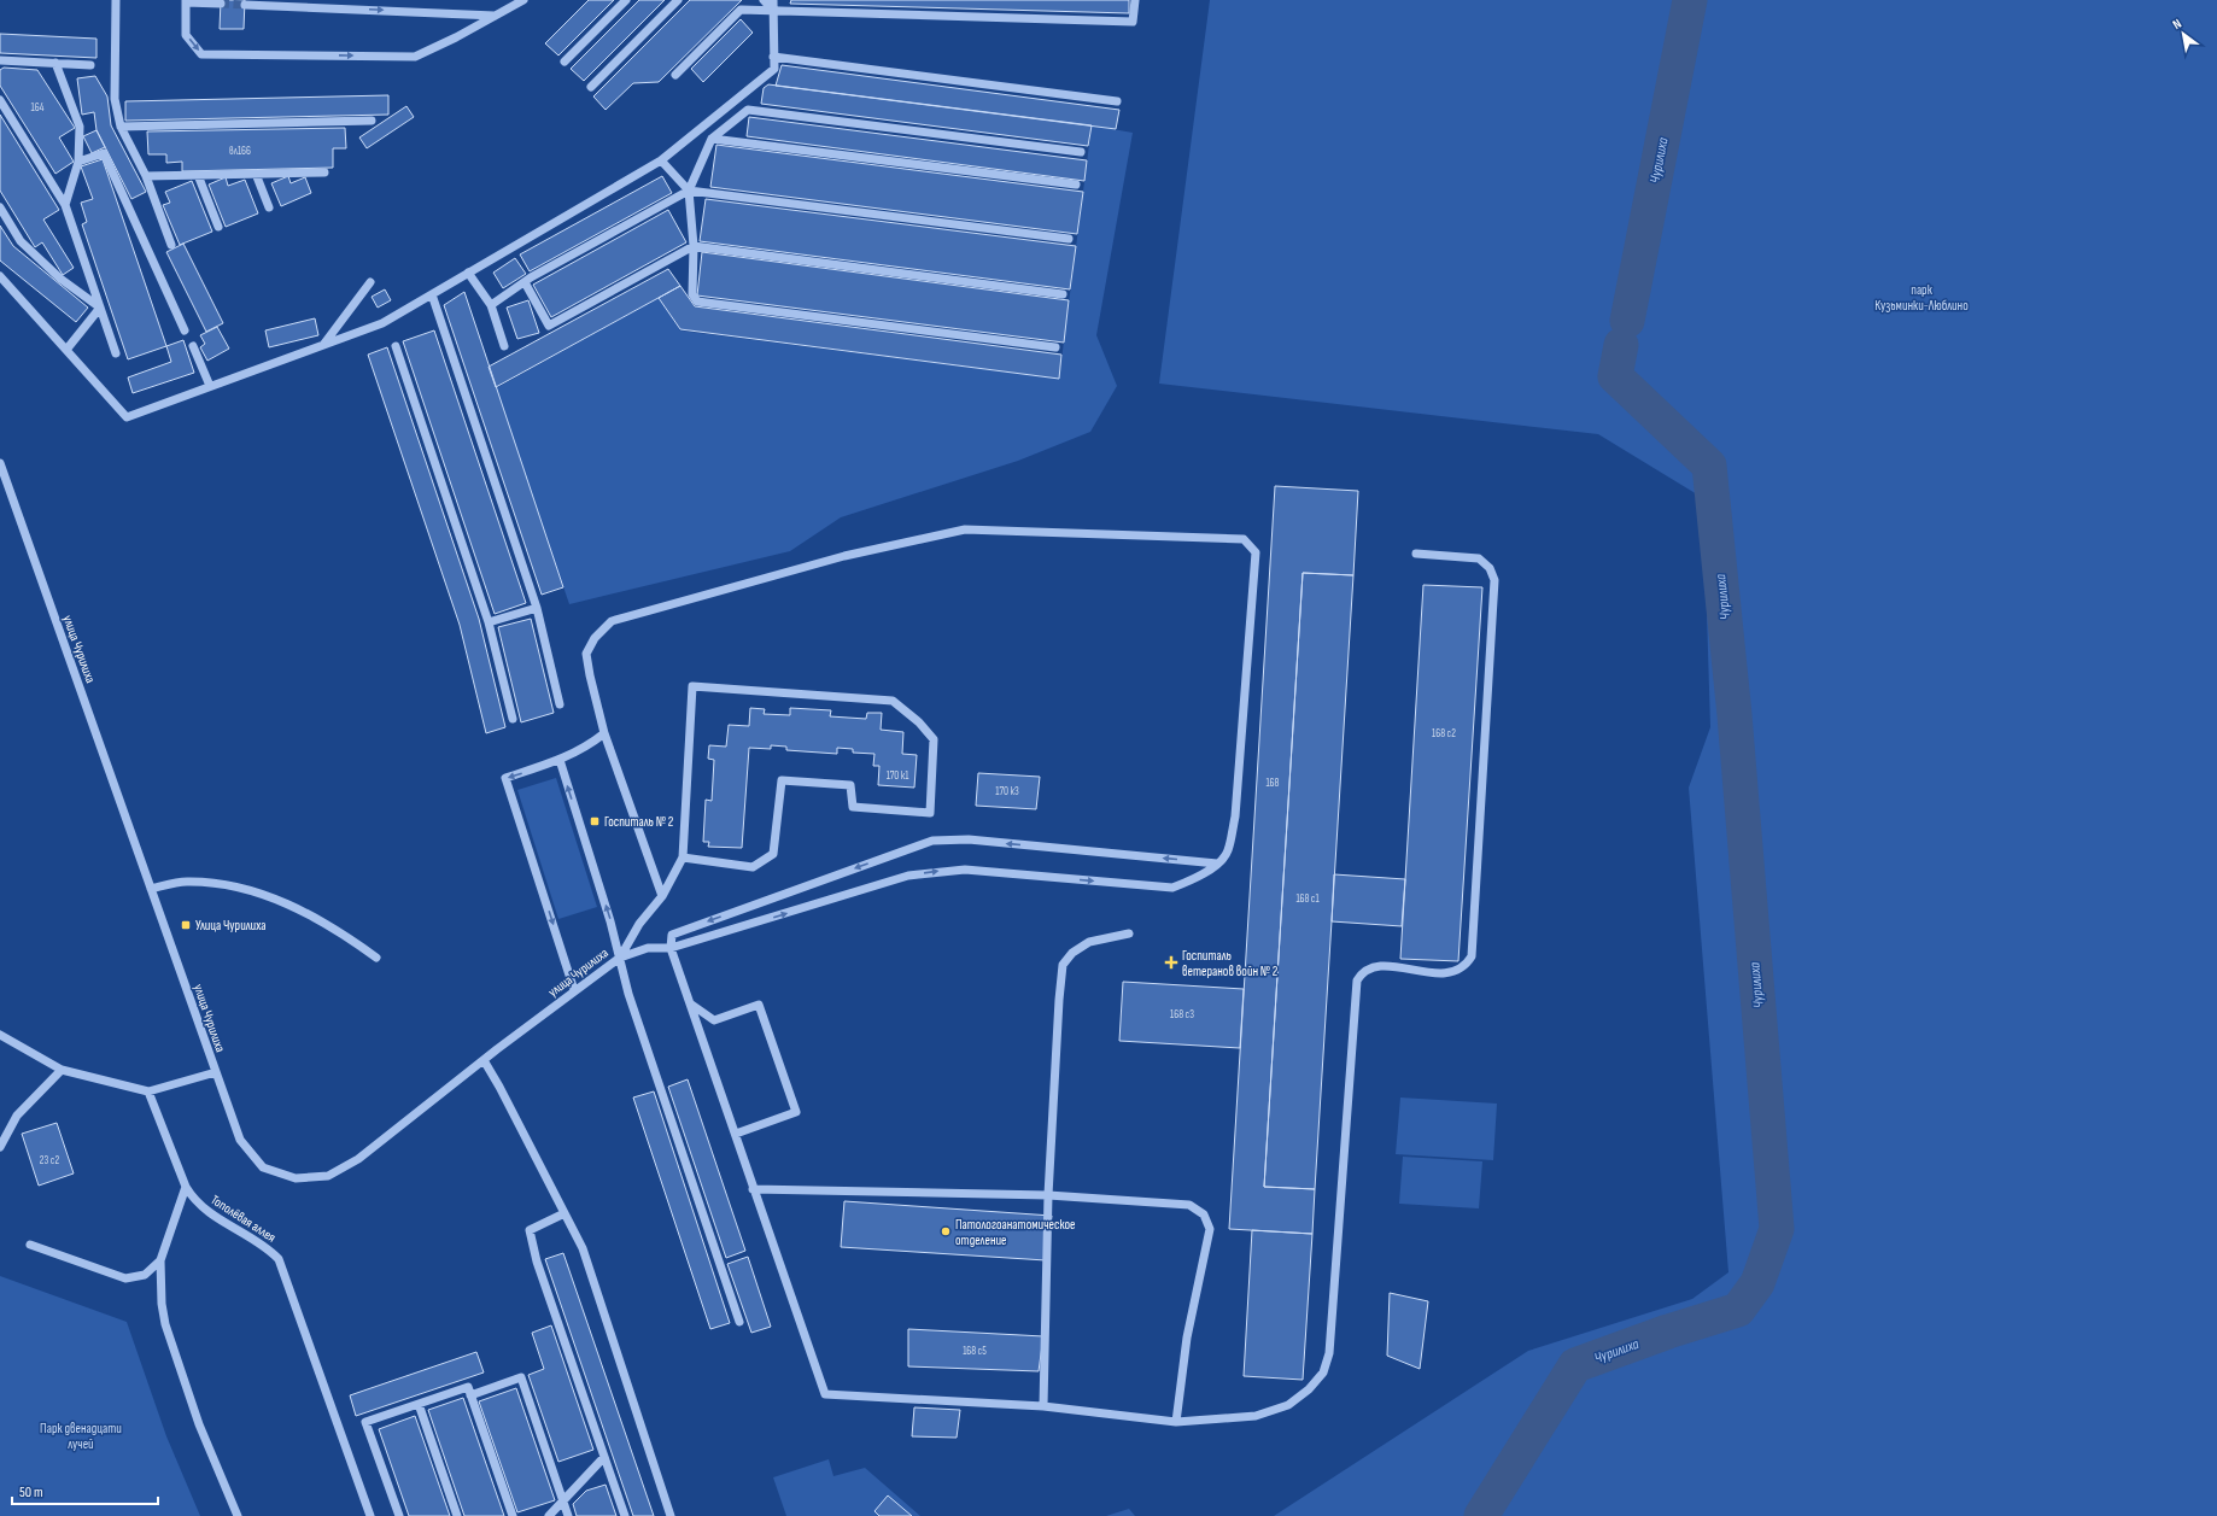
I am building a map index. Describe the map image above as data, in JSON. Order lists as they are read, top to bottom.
{
  "streets": {
    "street": ["улица Чурилиха", "Тополёвая аллея"]
  },
  "water": ["Чурилиха"],
  "parks": ["парк Кузьминки-Люблино", "Парк двенадцати лучей"],
  "places": {
    "transit": ["Госпиталь № 2", "Улица Чурилиха"],
    "health": ["Госпиталь ветеранов войн № 2"],
    "other": ["Патологоанатомическое отделение"]
  },
  "house_numbers": [
    "164",
    "вл166",
    "168 с2",
    "170 к1",
    "168",
    "170 к3",
    "168 с1",
    "168 с3",
    "23 с2",
    "168 с5"
  ],
  "scale_bar": "50 m",
  "north": "top left"
}
